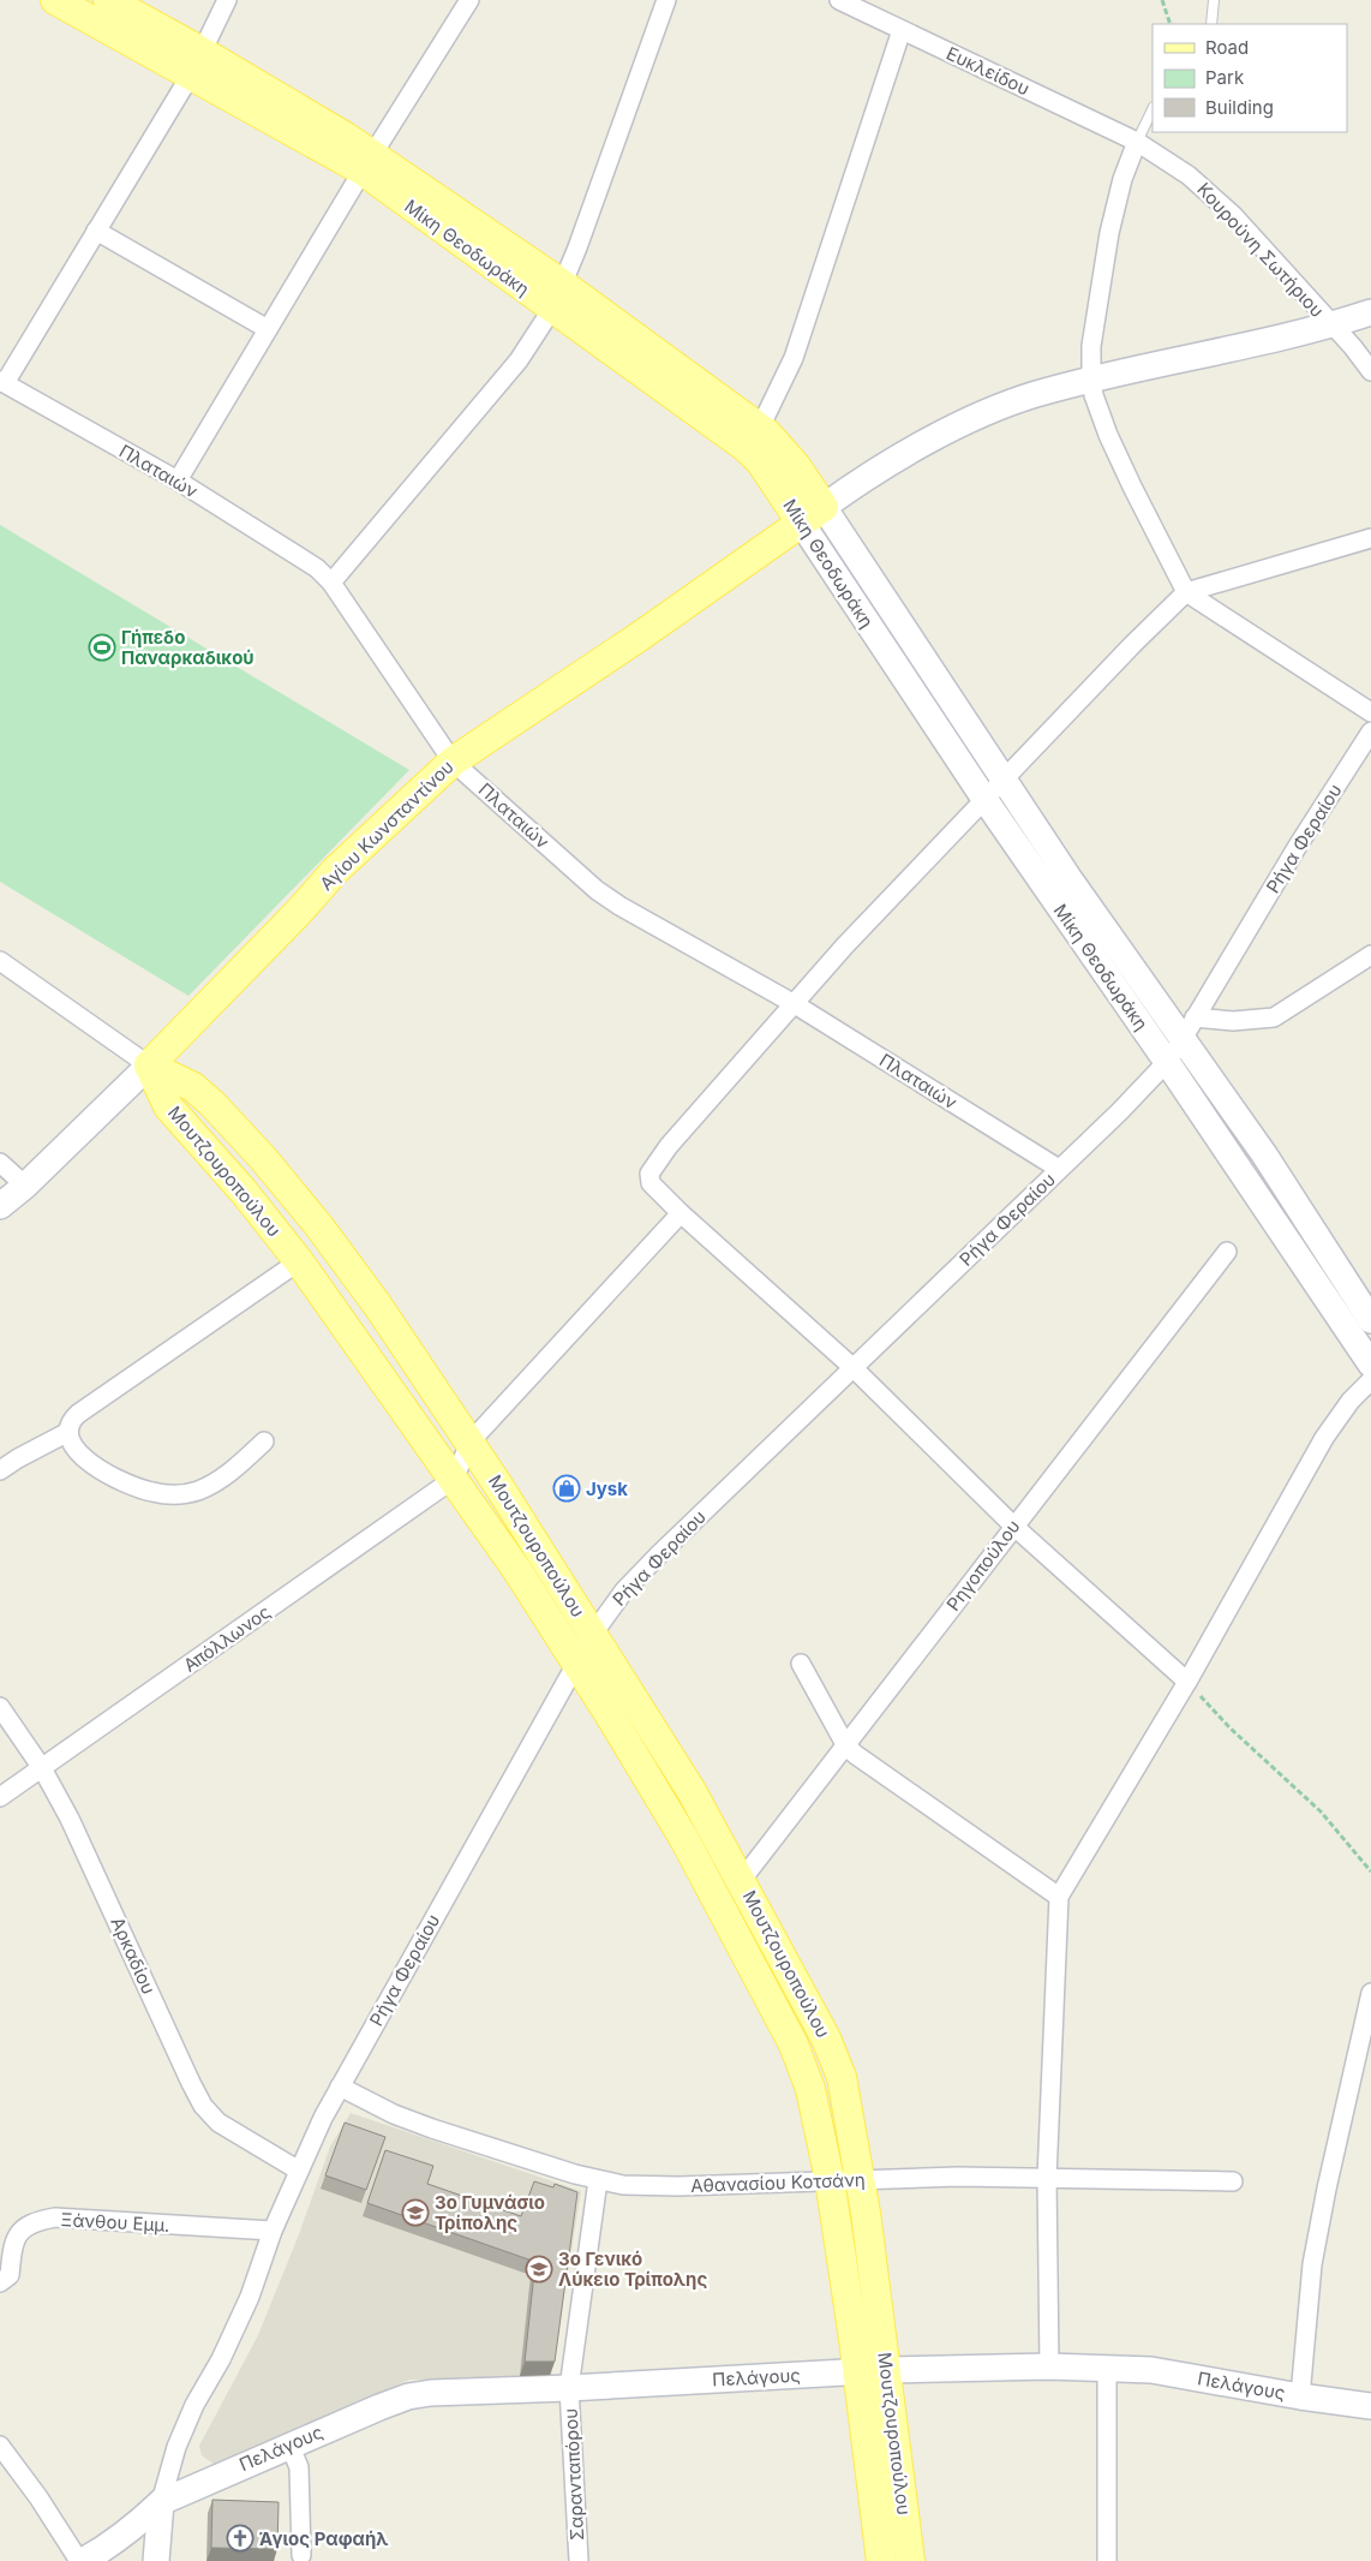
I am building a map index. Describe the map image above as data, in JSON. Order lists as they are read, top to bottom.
{
  "streets": {
    "main road": ["Μίκη Θεοδωράκη", "Αγίου Κωνσταντίνου", "Μουτζουροπούλου"],
    "street": [
      "Ευκλείδου",
      "Κουρούνη Σωτήριου",
      "Πλαταιών",
      "Ρήγα Φεραίου",
      "Ρηγοπούλου",
      "Απόλλωνος",
      "Αρκαδίου",
      "Αθανασίου Κοτσάνη",
      "Ξάνθου Εμμ.",
      "Πελάγους",
      "Σαρανταπόρου"
    ]
  },
  "crossings": [
    ["Ευκλείδου", "Κουρούνη Σωτήριου"],
    ["Μίκη Θεοδωράκη", "Αγίου Κωνσταντίνου"],
    ["Μίκη Θεοδωράκη", "Ρήγα Φεραίου"],
    ["Πλαταιών", "Αγίου Κωνσταντίνου"],
    ["Πλαταιών", "Ρήγα Φεραίου"],
    ["Αγίου Κωνσταντίνου", "Μουτζουροπούλου"],
    ["Ρήγα Φεραίου", "Μουτζουροπούλου"],
    ["Ρήγα Φεραίου", "Αρκαδίου"],
    ["Ρήγα Φεραίου", "Αθανασίου Κοτσάνη"],
    ["Ρήγα Φεραίου", "Ξάνθου Εμμ."],
    ["Ρήγα Φεραίου", "Πελάγους"],
    ["Μουτζουροπούλου", "Ρηγοπούλου"],
    ["Μουτζουροπούλου", "Απόλλωνος"],
    ["Μουτζουροπούλου", "Αθανασίου Κοτσάνη"],
    ["Μουτζουροπούλου", "Πελάγους"],
    ["Απόλλωνος", "Αρκαδίου"],
    ["Αθανασίου Κοτσάνη", "Σαρανταπόρου"],
    ["Πελάγους", "Σαρανταπόρου"]
  ],
  "places": {
    "sports": ["Γήπεδο Παναρκαδικού"],
    "shop": ["Jysk"],
    "school or university": ["3ο Γυμνάσιο Τρίπολης", "3ο Γενικό Λύκειο Τρίπολης"],
    "church": ["Άγιος Ραφαήλ"]
  },
  "legend": ["Road", "Park", "Building"]
}
